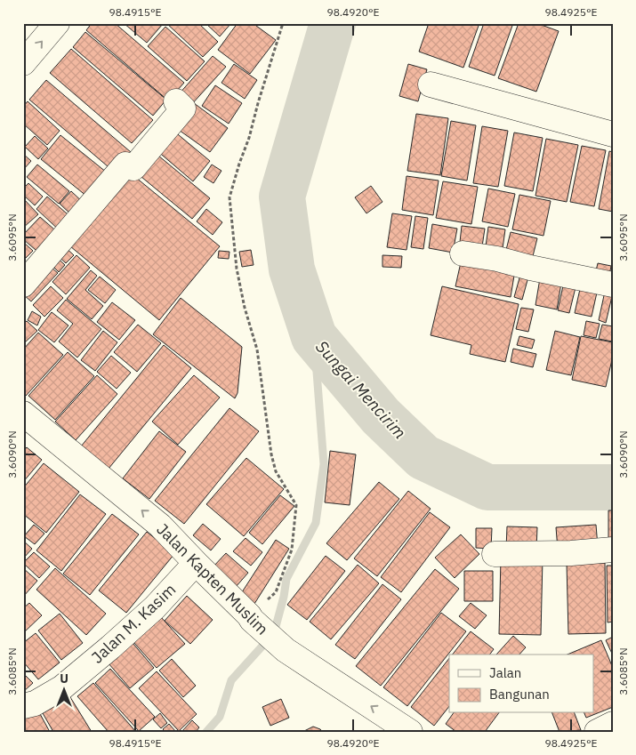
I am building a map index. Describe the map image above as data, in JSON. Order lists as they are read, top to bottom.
{
  "streets": {
    "street": ["Jalan Kapten Muslim", "Jalan M. Kasim"]
  },
  "crossings": [
    ["Jalan Kapten Muslim", "Jalan M. Kasim"]
  ],
  "one_way": ["Jalan Kapten Muslim"],
  "water": ["Sungai Mencirim"],
  "legend": ["Jalan", "Bangunan"],
  "north": "top",
  "coordinates": [
    "98.4915°E",
    "98.4920°E",
    "98.4925°E",
    "3.6095°N",
    "3.6090°N",
    "3.6085°N"
  ]
}
